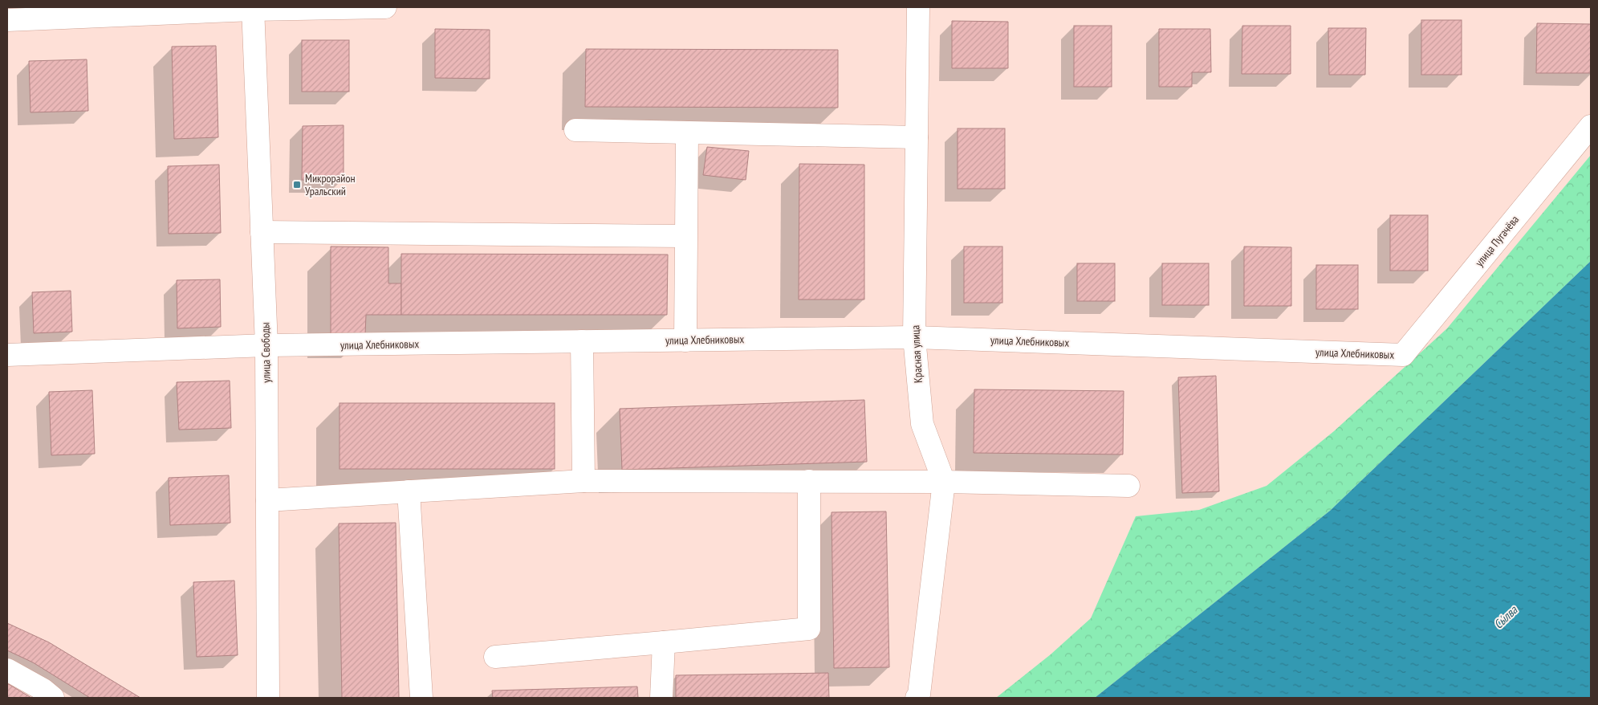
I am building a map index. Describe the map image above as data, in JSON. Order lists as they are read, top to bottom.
{
  "streets": {
    "street": [
      "улица Пугачёва",
      "улица Хлебниковых",
      "улица Свободы",
      "Красная улица"
    ]
  },
  "crossings": [
    ["улица Пугачёва", "улица Хлебниковых"],
    ["улица Хлебниковых", "улица Свободы"],
    ["улица Хлебниковых", "Красная улица"]
  ],
  "water": ["Сы́лва"],
  "places": {
    "transit": ["Микрорайон Уральский"]
  }
}
